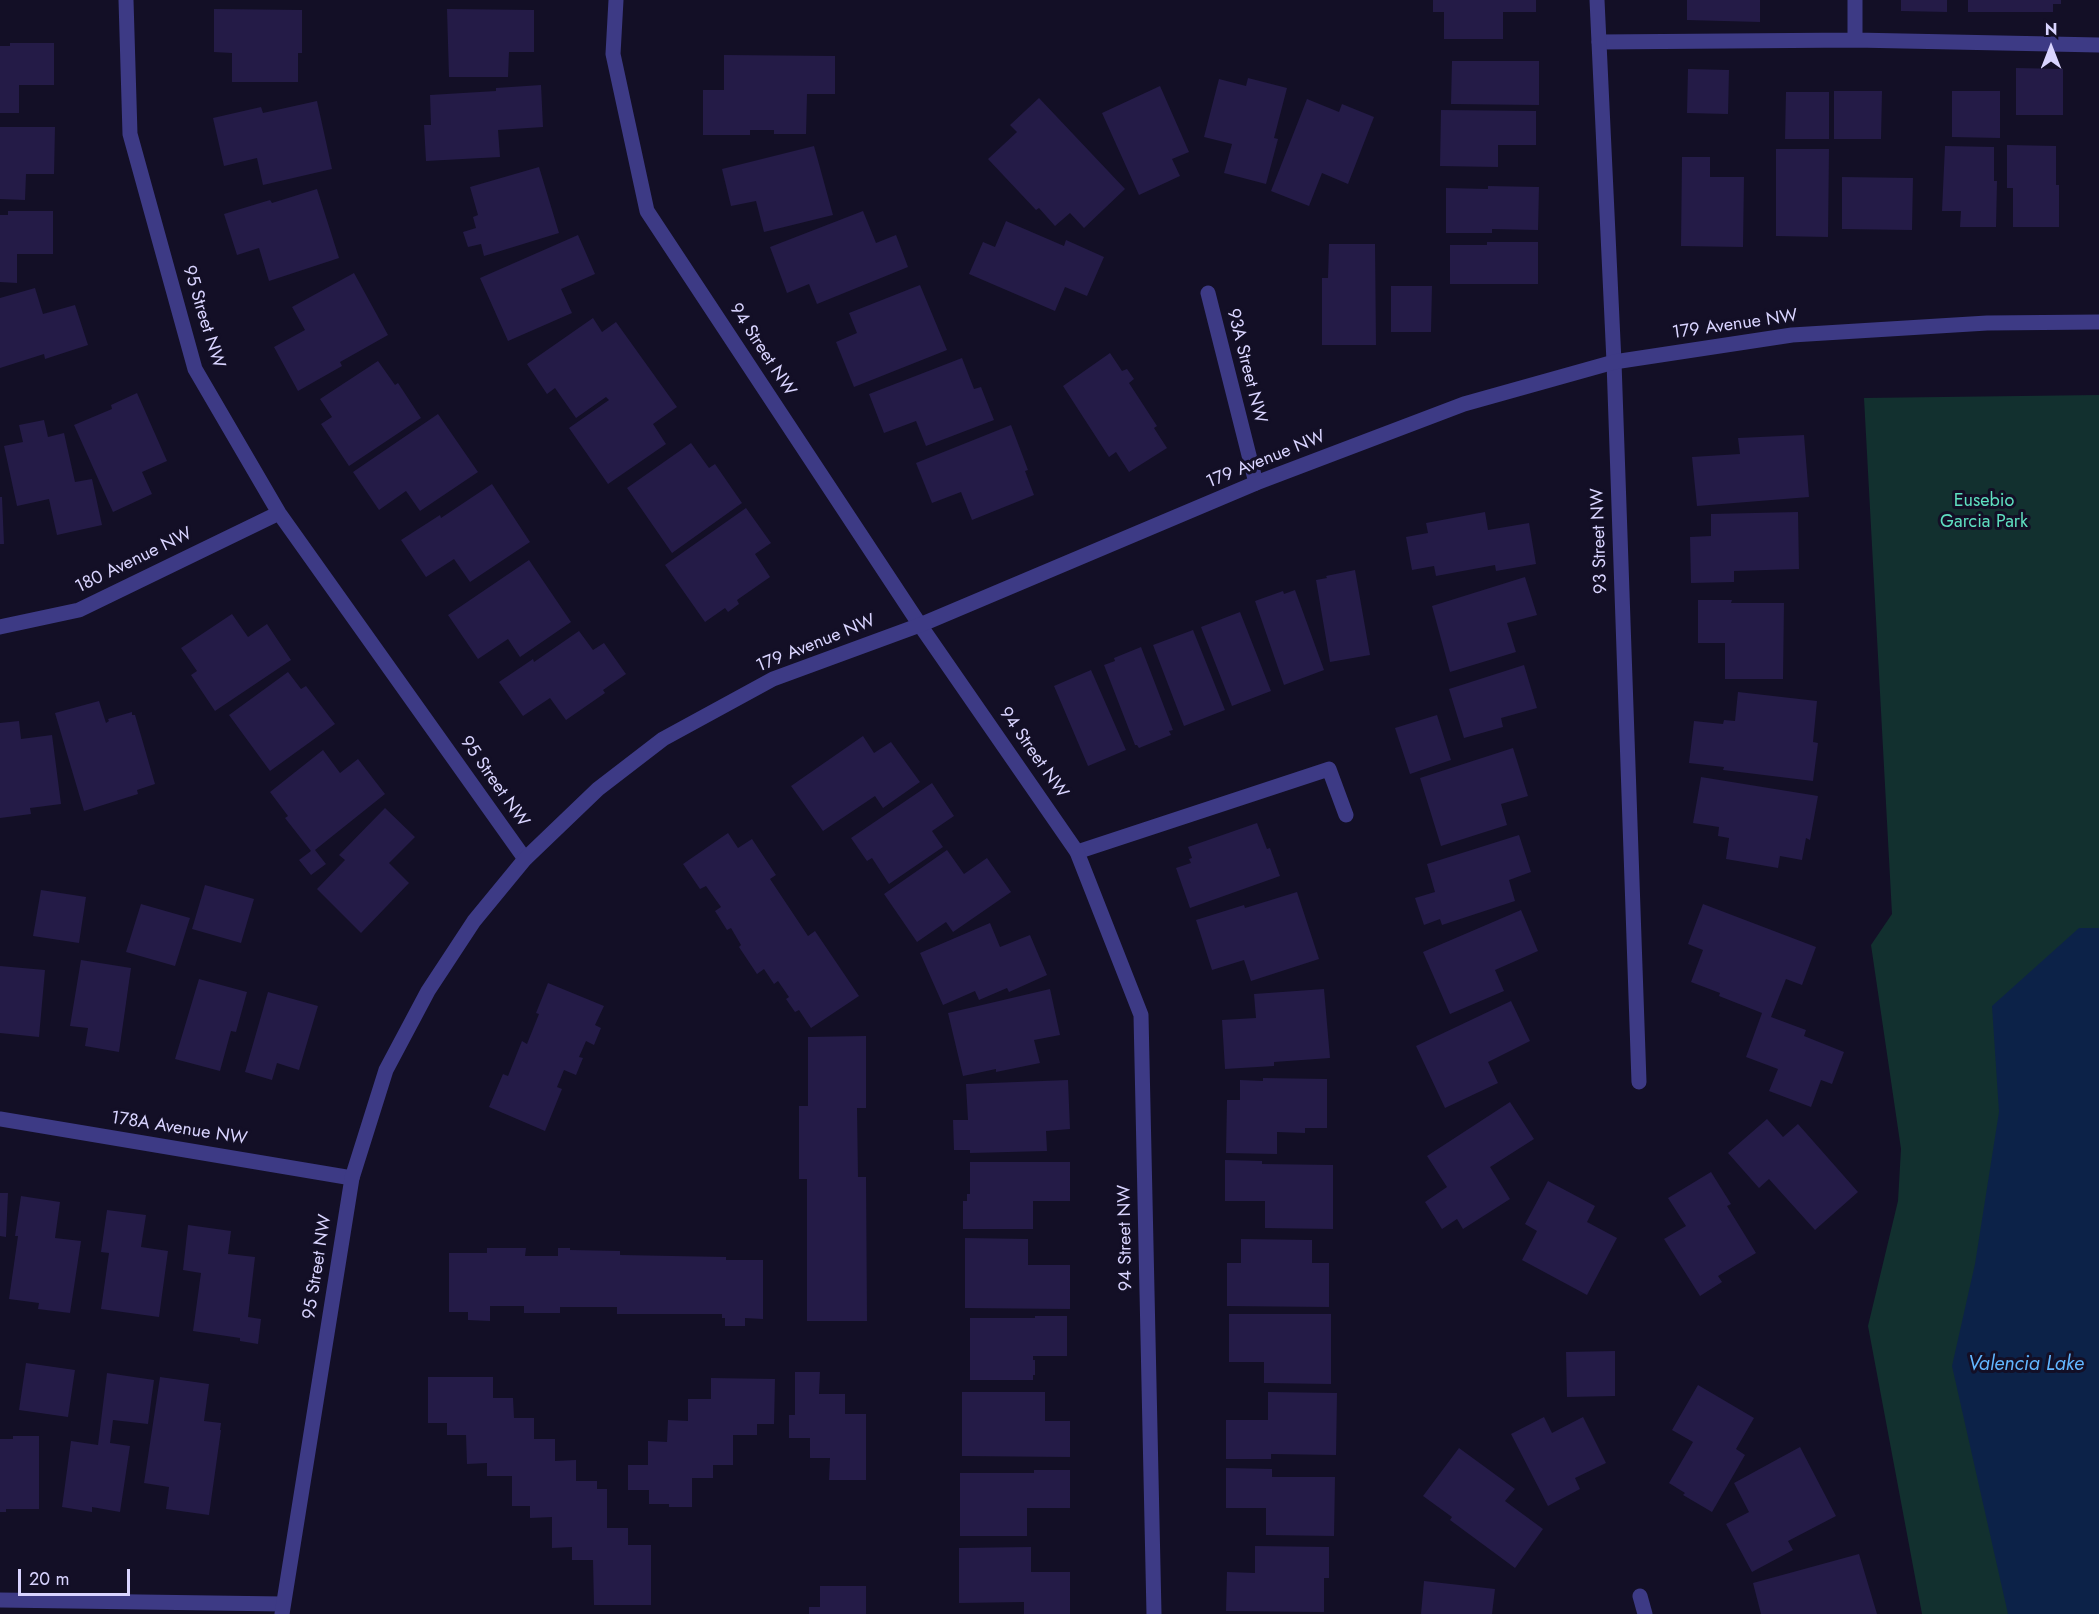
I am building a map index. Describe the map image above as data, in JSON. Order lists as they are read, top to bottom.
{
  "streets": {
    "street": [
      "95 Street NW",
      "179 Avenue NW",
      "94 Street NW",
      "93A Street NW",
      "93 Street NW",
      "180 Avenue NW",
      "178A Avenue NW"
    ]
  },
  "crossings": [
    ["95 Street NW", "179 Avenue NW"],
    ["95 Street NW", "180 Avenue NW"],
    ["95 Street NW", "178A Avenue NW"],
    ["179 Avenue NW", "94 Street NW"],
    ["179 Avenue NW", "93A Street NW"],
    ["179 Avenue NW", "93 Street NW"]
  ],
  "water": ["Valencia Lake"],
  "parks": ["Eusebio Garcia Park"],
  "scale_bar": "20 m",
  "north": "top"
}
